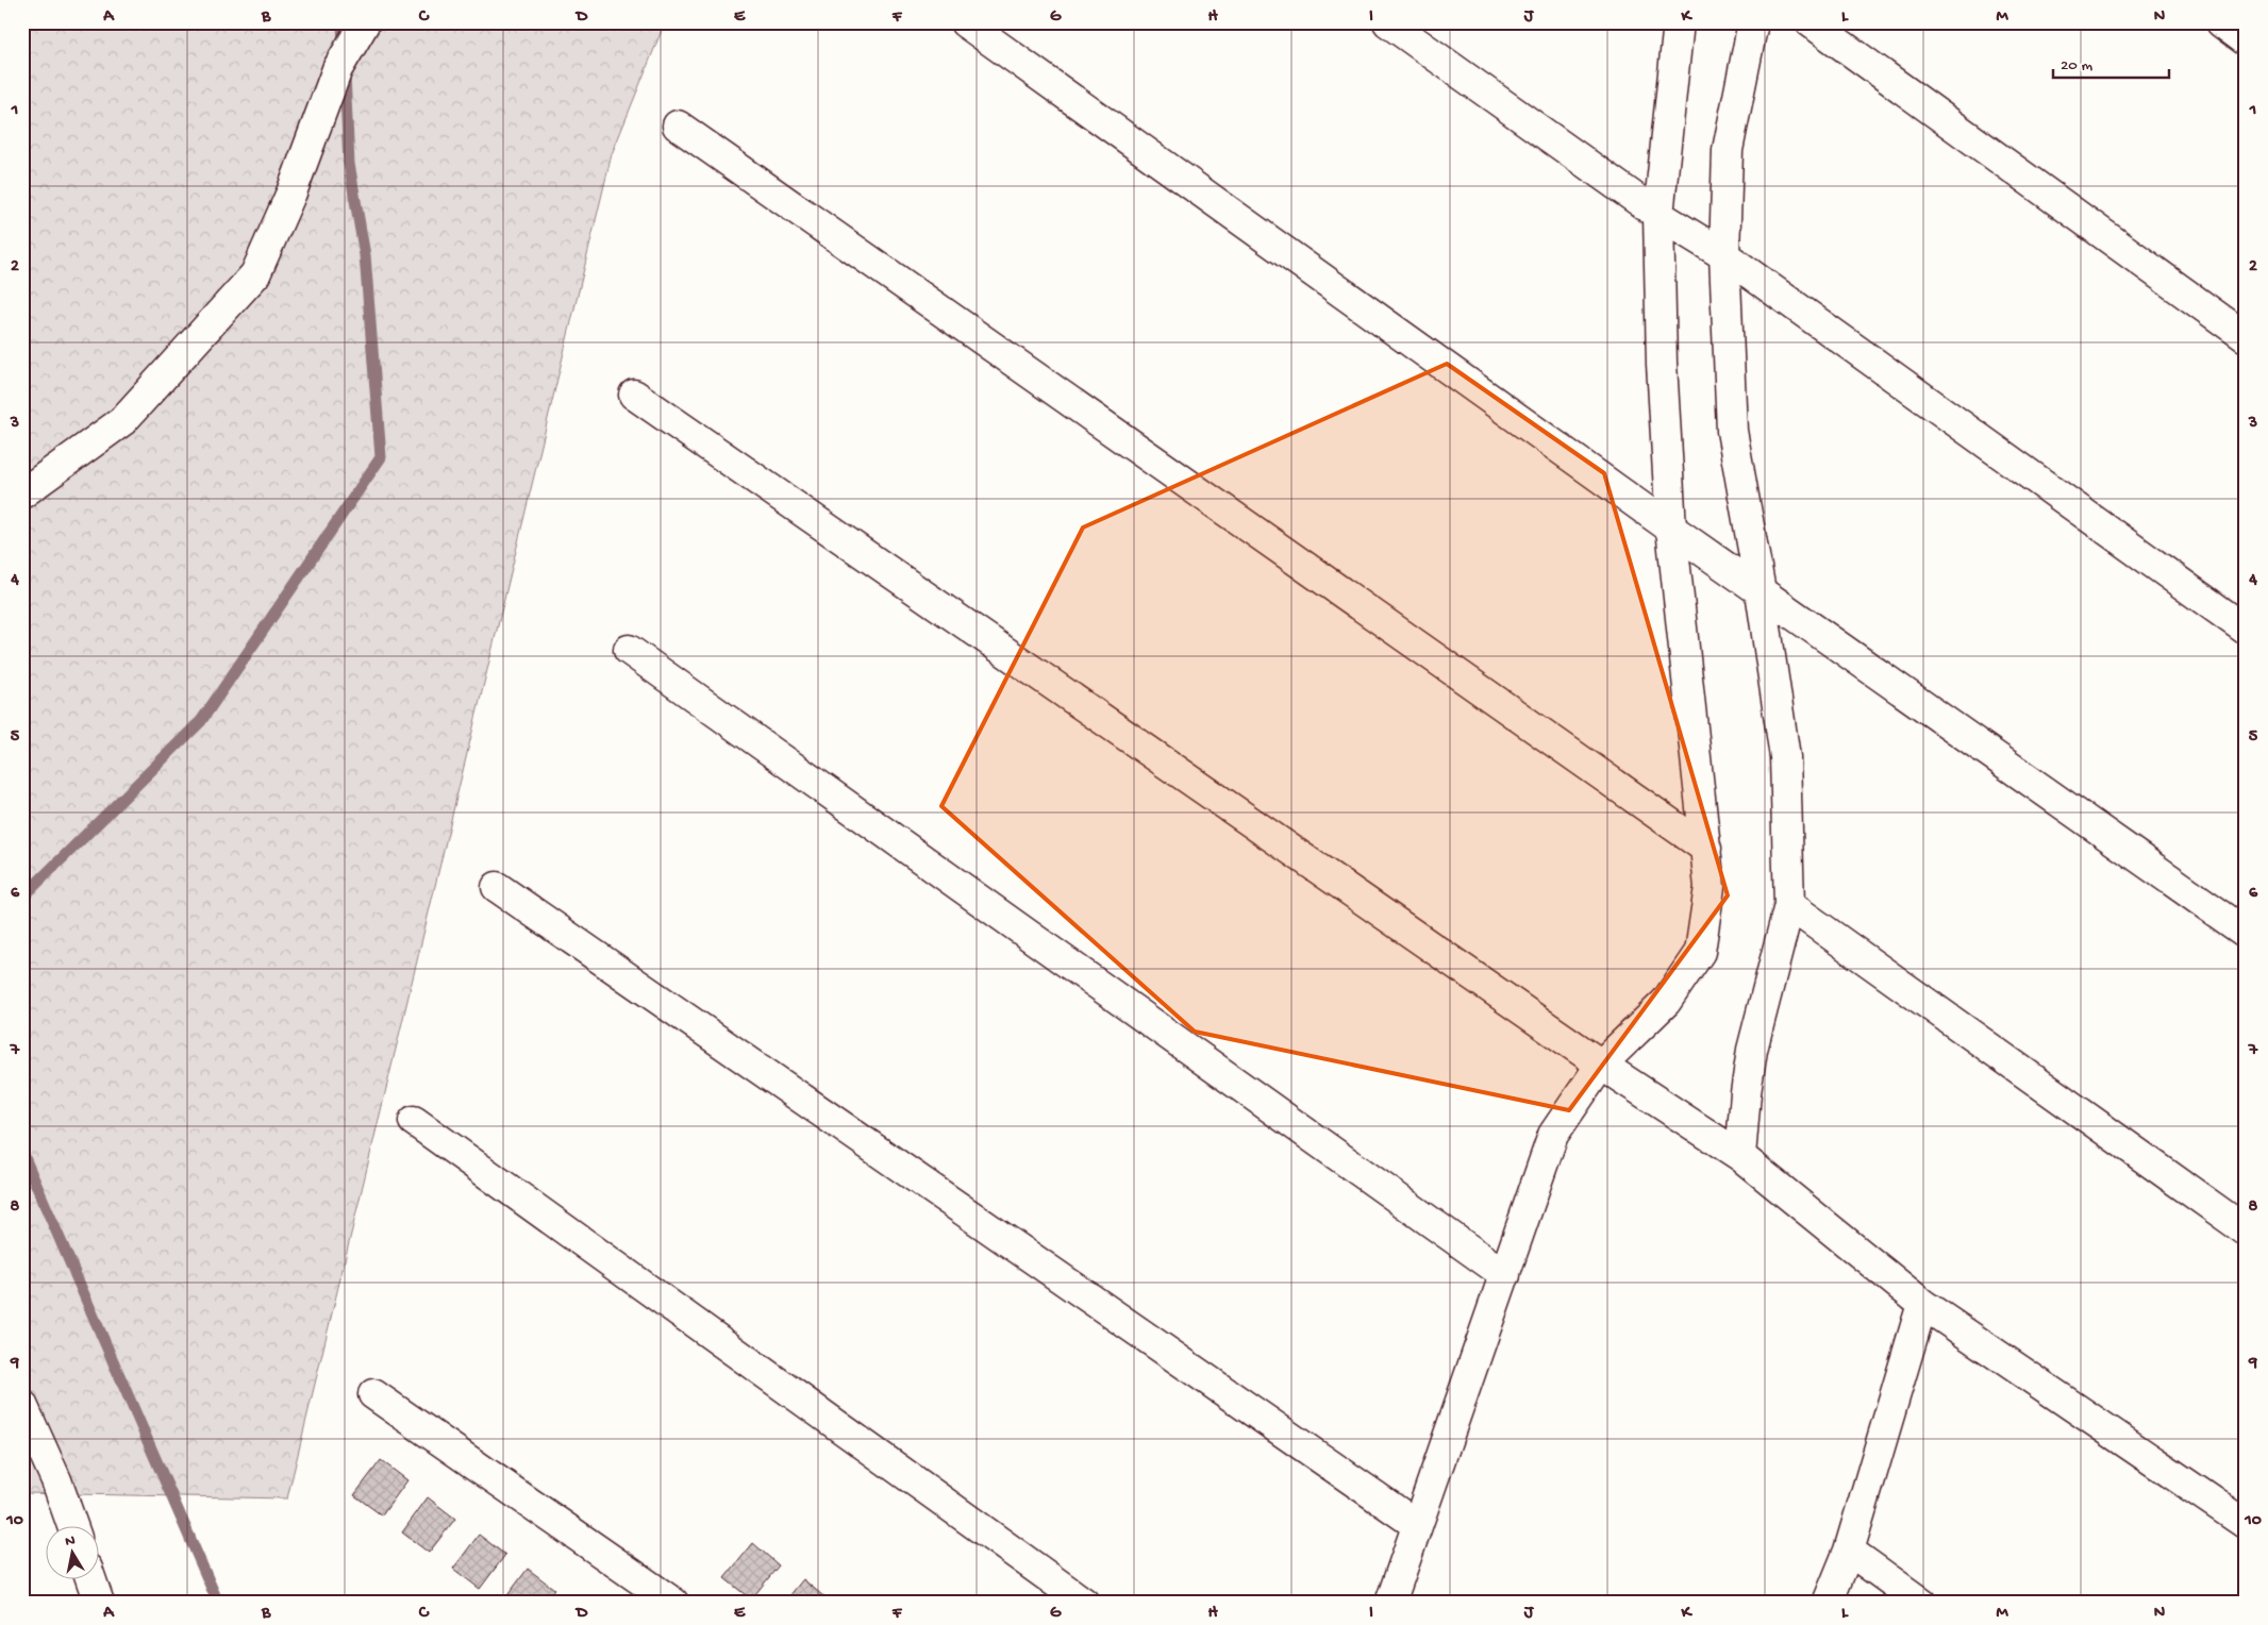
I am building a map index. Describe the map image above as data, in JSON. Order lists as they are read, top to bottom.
{
  "scale_bar": "20 m",
  "north": "top",
  "grid": {
    "columns": [
      "A",
      "B",
      "C",
      "D",
      "E",
      "F",
      "G",
      "H",
      "I",
      "J",
      "K",
      "L",
      "M",
      "N"
    ],
    "rows": [
      "1",
      "2",
      "3",
      "4",
      "5",
      "6",
      "7",
      "8",
      "9",
      "10"
    ]
  }
}
